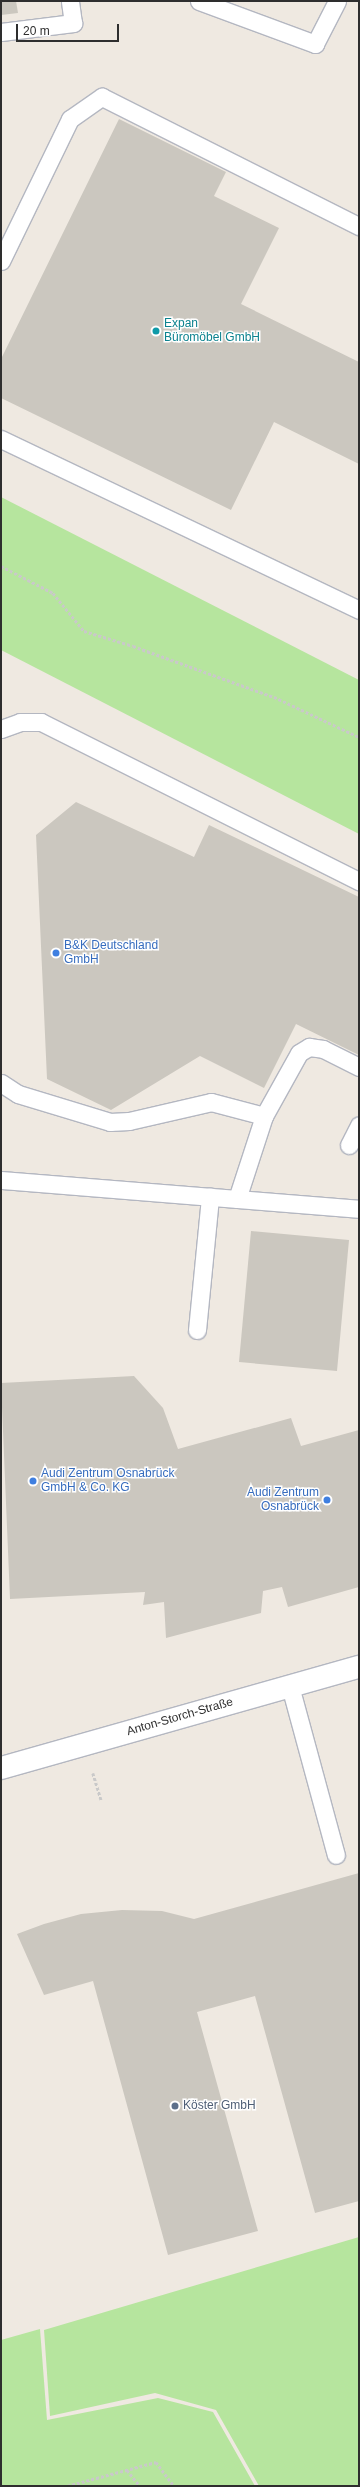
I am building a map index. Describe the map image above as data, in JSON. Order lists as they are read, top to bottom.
{
  "streets": {
    "street": ["Anton-Storch-Straße"]
  },
  "places": [
    "Expan Büromöbel GmbH",
    "B&K Deutschland GmbH",
    "Audi Zentrum Osnabrück GmbH & Co. KG",
    "Audi Zentrum Osnabrück",
    "Köster GmbH"
  ],
  "scale_bar": "20 m"
}
